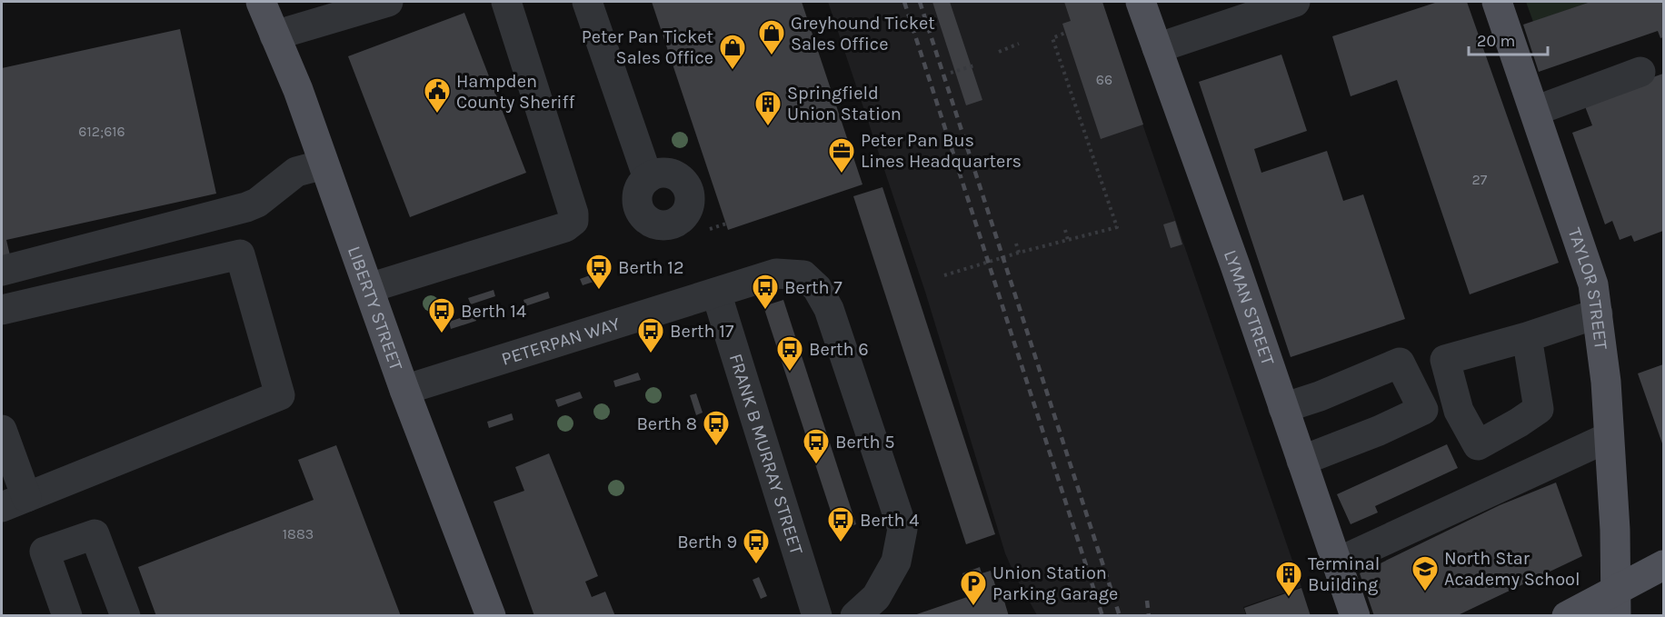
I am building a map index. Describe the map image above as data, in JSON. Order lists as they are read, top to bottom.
{
  "streets": {
    "main road": ["TAYLOR STREET", "LIBERTY STREET", "LYMAN STREET"],
    "street": ["PETERPAN WAY", "FRANK B MURRAY STREET"]
  },
  "crossings": [
    ["LIBERTY STREET", "PETERPAN WAY"],
    ["PETERPAN WAY", "FRANK B MURRAY STREET"]
  ],
  "places": {
    "shop": ["Greyhound Ticket Sales Office", "Peter Pan Ticket Sales Office"],
    "public building": ["Hampden County Sheriff"],
    "building": ["Springfield Union Station", "Terminal Building"],
    "office": ["Peter Pan Bus Lines Headquarters"],
    "bus stop": [
      "Berth 12",
      "Berth 7",
      "Berth 14",
      "Berth 17",
      "Berth 6",
      "Berth 8",
      "Berth 5",
      "Berth 4",
      "Berth 9"
    ],
    "school or university": ["North Star Academy School"],
    "parking": ["Union Station Parking Garage"]
  },
  "house_numbers": [
    "66",
    "612;616",
    "27",
    "1883"
  ],
  "scale_bar": "20 m"
}
